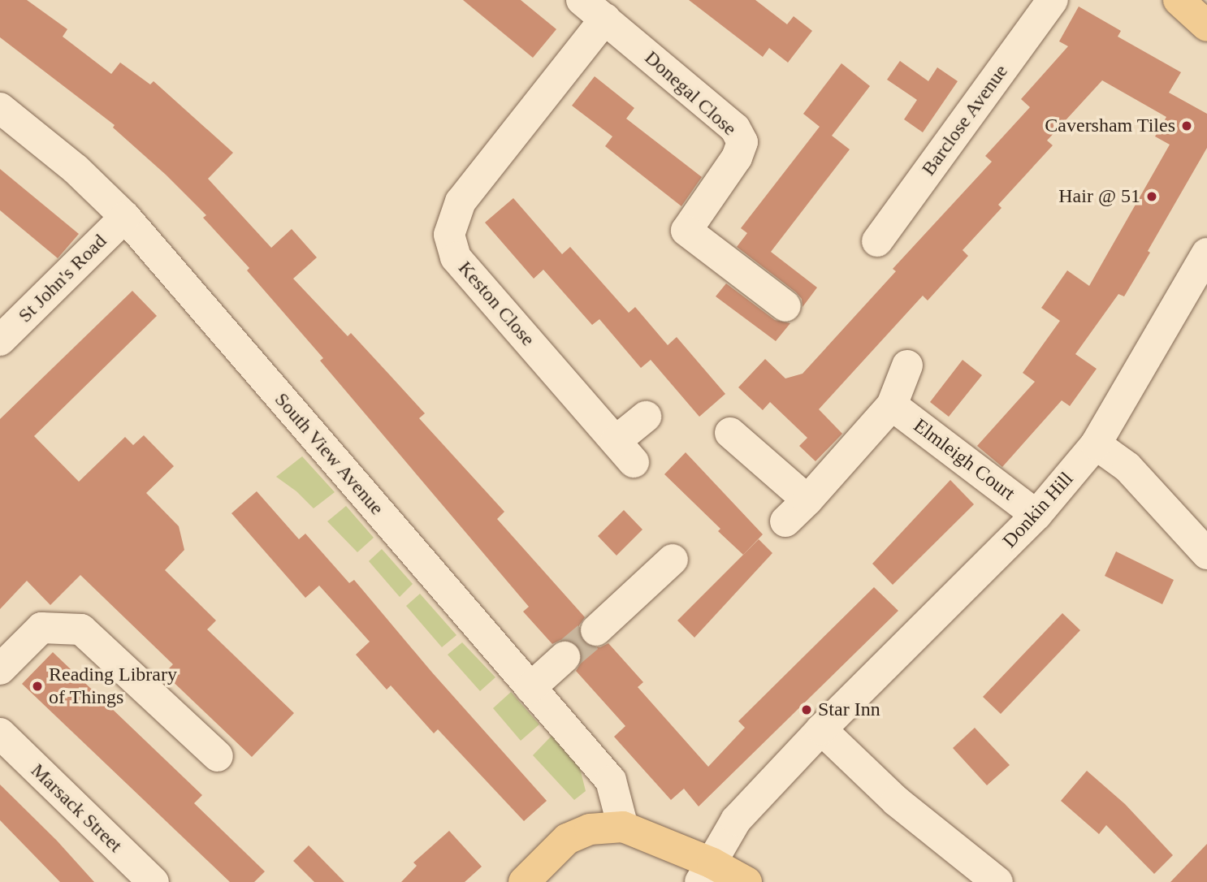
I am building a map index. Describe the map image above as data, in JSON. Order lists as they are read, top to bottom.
{
  "streets": {
    "street": [
      "Donegal Close",
      "Barclose Avenue",
      "St John's Road",
      "Keston Close",
      "South View Avenue",
      "Elmleigh Court",
      "Donkin Hill",
      "Marsack Street"
    ]
  },
  "crossings": [
    ["Donegal Close", "Keston Close"],
    ["St John's Road", "South View Avenue"],
    ["Elmleigh Court", "Donkin Hill"]
  ],
  "places": [
    "Caversham Tiles",
    "Hair @ 51",
    "Reading Library of Things",
    "Star Inn"
  ]
}
